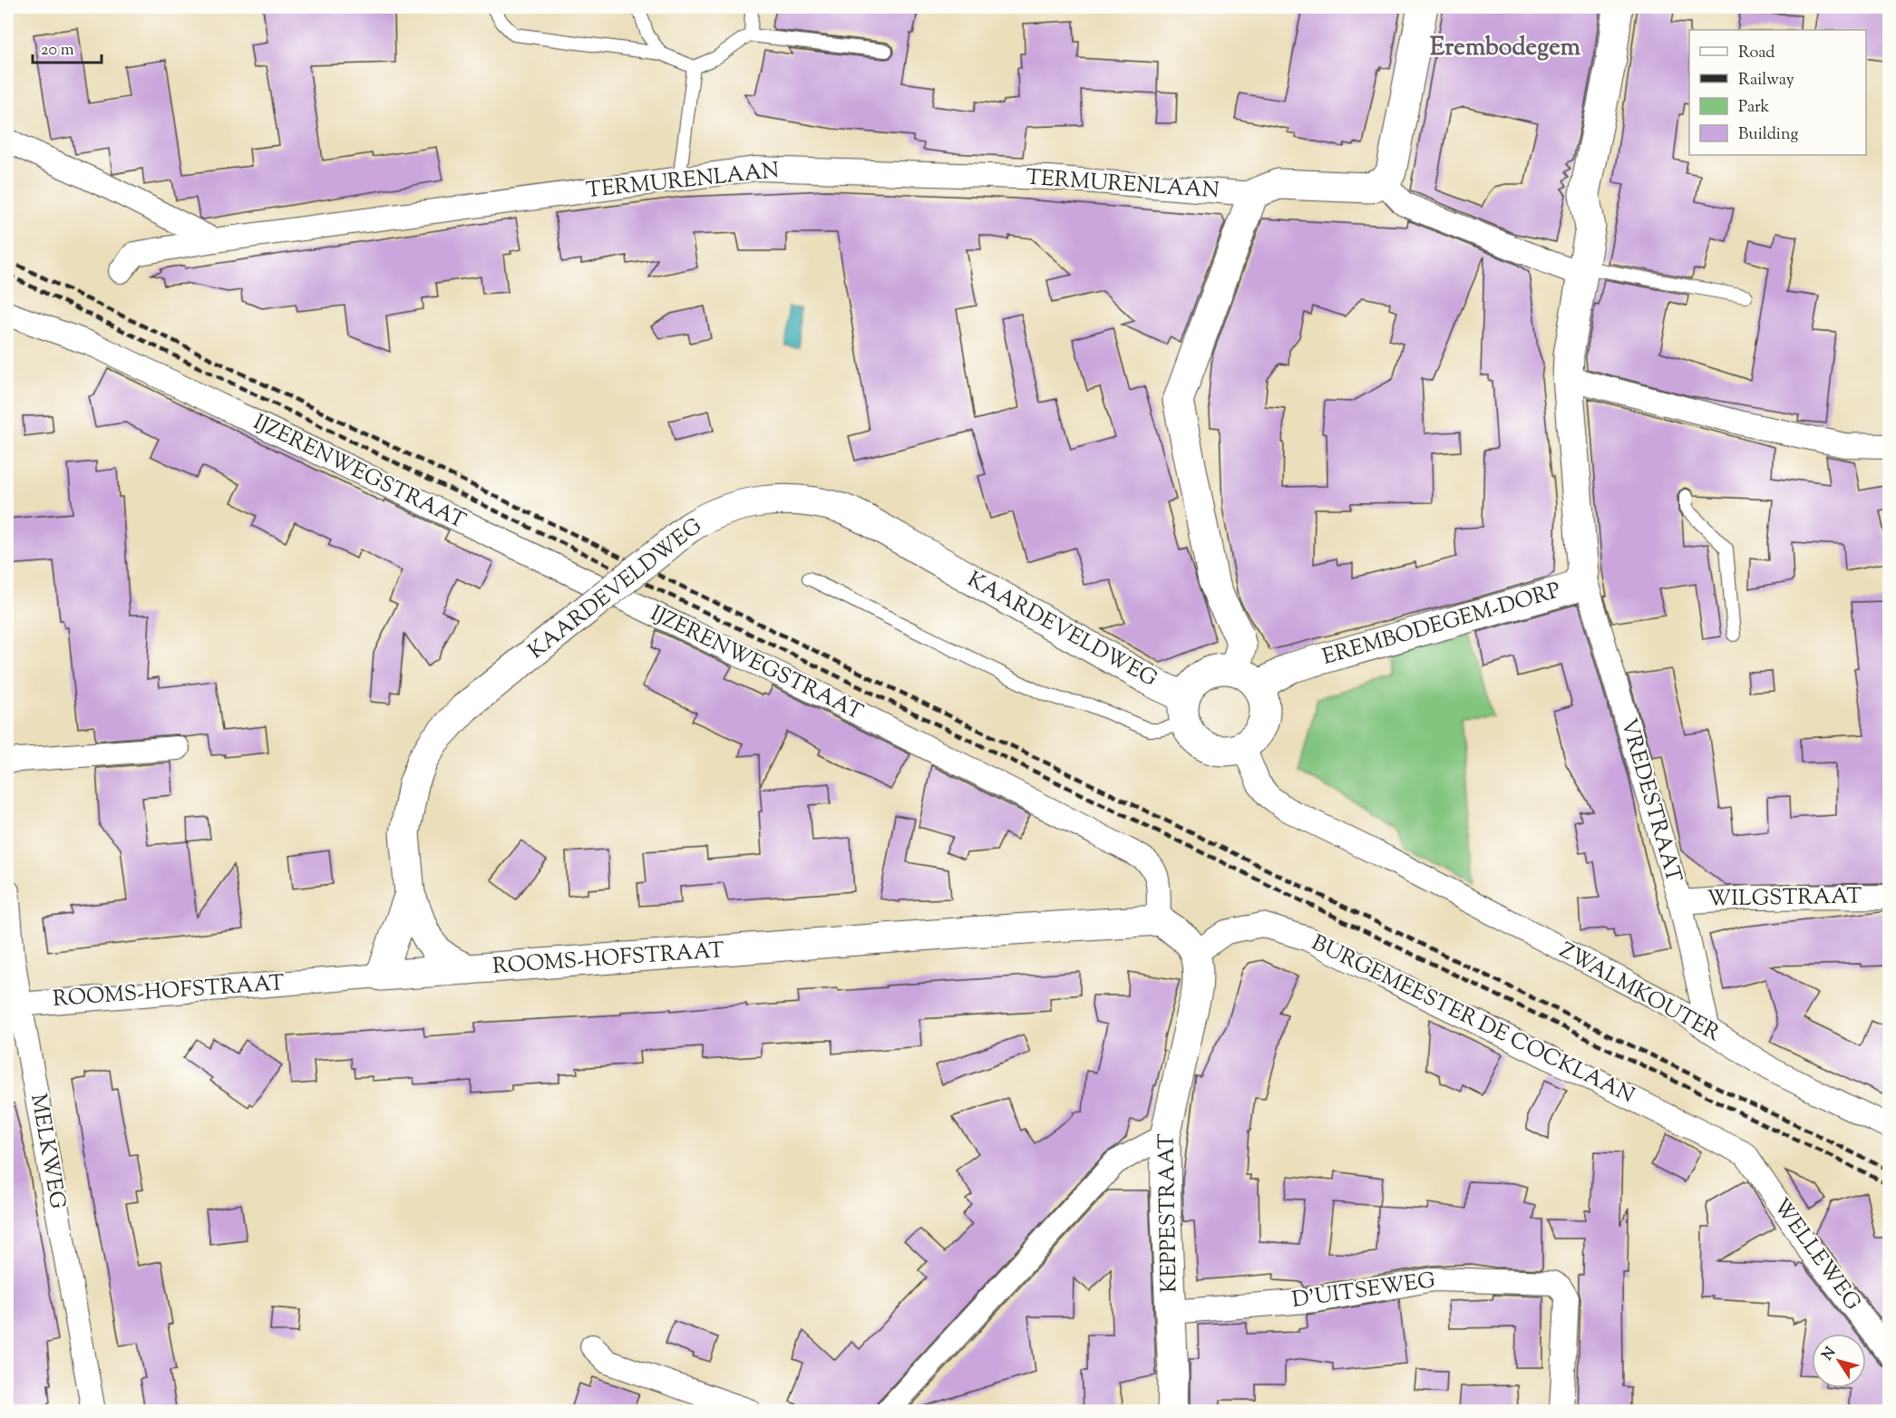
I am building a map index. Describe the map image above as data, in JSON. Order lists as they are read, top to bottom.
{
  "streets": {
    "street": [
      "TERMURENLAAN",
      "IJZERENWEGSTRAAT",
      "KAARDEVELDWEG",
      "EREMBODEGEM-DORP",
      "VREDESTRAAT",
      "WILGSTRAAT",
      "ROOMS-HOFSTRAAT",
      "ZWALMKOUTER",
      "BURGEMEESTER DE COCKLAAN",
      "MELKWEG",
      "KEPPESTRAAT",
      "WELLEWEG",
      "D'UITSEWEG"
    ]
  },
  "crossings": [
    ["IJZERENWEGSTRAAT", "ROOMS-HOFSTRAAT"],
    ["KAARDEVELDWEG", "EREMBODEGEM-DORP"],
    ["KAARDEVELDWEG", "ROOMS-HOFSTRAAT"],
    ["KAARDEVELDWEG", "ZWALMKOUTER"],
    ["EREMBODEGEM-DORP", "VREDESTRAAT"],
    ["EREMBODEGEM-DORP", "ZWALMKOUTER"],
    ["VREDESTRAAT", "WILGSTRAAT"],
    ["VREDESTRAAT", "ZWALMKOUTER"],
    ["ROOMS-HOFSTRAAT", "MELKWEG"],
    ["BURGEMEESTER DE COCKLAAN", "KEPPESTRAAT"],
    ["BURGEMEESTER DE COCKLAAN", "WELLEWEG"],
    ["KEPPESTRAAT", "D'UITSEWEG"]
  ],
  "districts": ["Erembodegem"],
  "legend": [
    "Road",
    "Railway",
    "Park",
    "Building"
  ],
  "scale_bar": "20 m",
  "north": "top left"
}
